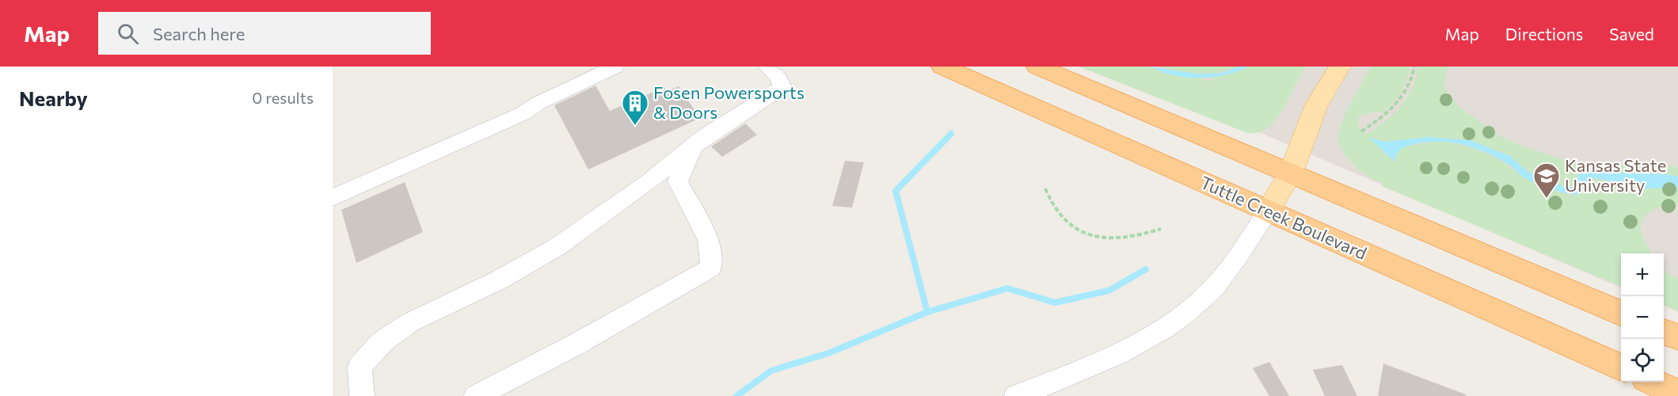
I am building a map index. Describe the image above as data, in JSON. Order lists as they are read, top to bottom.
{
  "streets": {
    "highway": ["Tuttle Creek Boulevard"]
  },
  "places": {
    "building": ["Fosen Powersports & Doors"],
    "school or university": ["Kansas State University"]
  },
  "page": {
    "header": "Map",
    "search": "Search here",
    "nav": ["Map", "Directions", "Saved"],
    "heading": ["Nearby", "0 results"],
    "map_buttons": ["+", "−"]
  }
}
